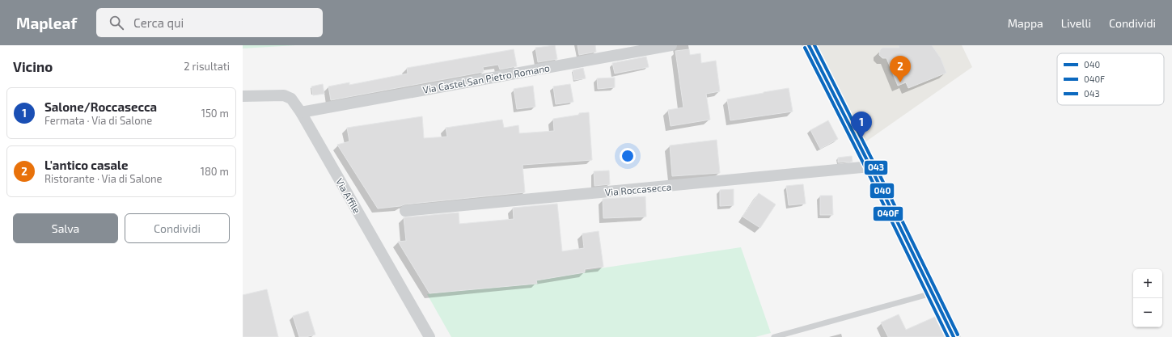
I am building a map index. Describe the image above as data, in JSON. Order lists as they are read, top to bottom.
{
  "streets": {
    "street": ["Via Castel San Pietro Romano", "Via Roccasecca", "Via Affile"]
  },
  "crossings": [
    ["Via Castel San Pietro Romano", "Via Affile"]
  ],
  "lines": ["transit line 040", "transit line 043", "transit line 040F"],
  "legend": ["040", "040F", "043"],
  "page": {
    "header": "Mapleaf",
    "search": "Cerca qui",
    "nav": ["Mappa", "Livelli", "Condividi"],
    "heading": ["Vicino", "2 risultati"],
    "pins": ["2", "1"],
    "list": [
      {
        "mark": "1",
        "name": "Salone/Roccasecca",
        "note": "Fermata · Via di Salone",
        "value": "150 m"
      },
      {
        "mark": "2",
        "name": "L'antico casale",
        "note": "Ristorante · Via di Salone",
        "value": "180 m"
      }
    ],
    "buttons": ["Salva", "Condividi"],
    "map_buttons": ["+", "−"]
  }
}
